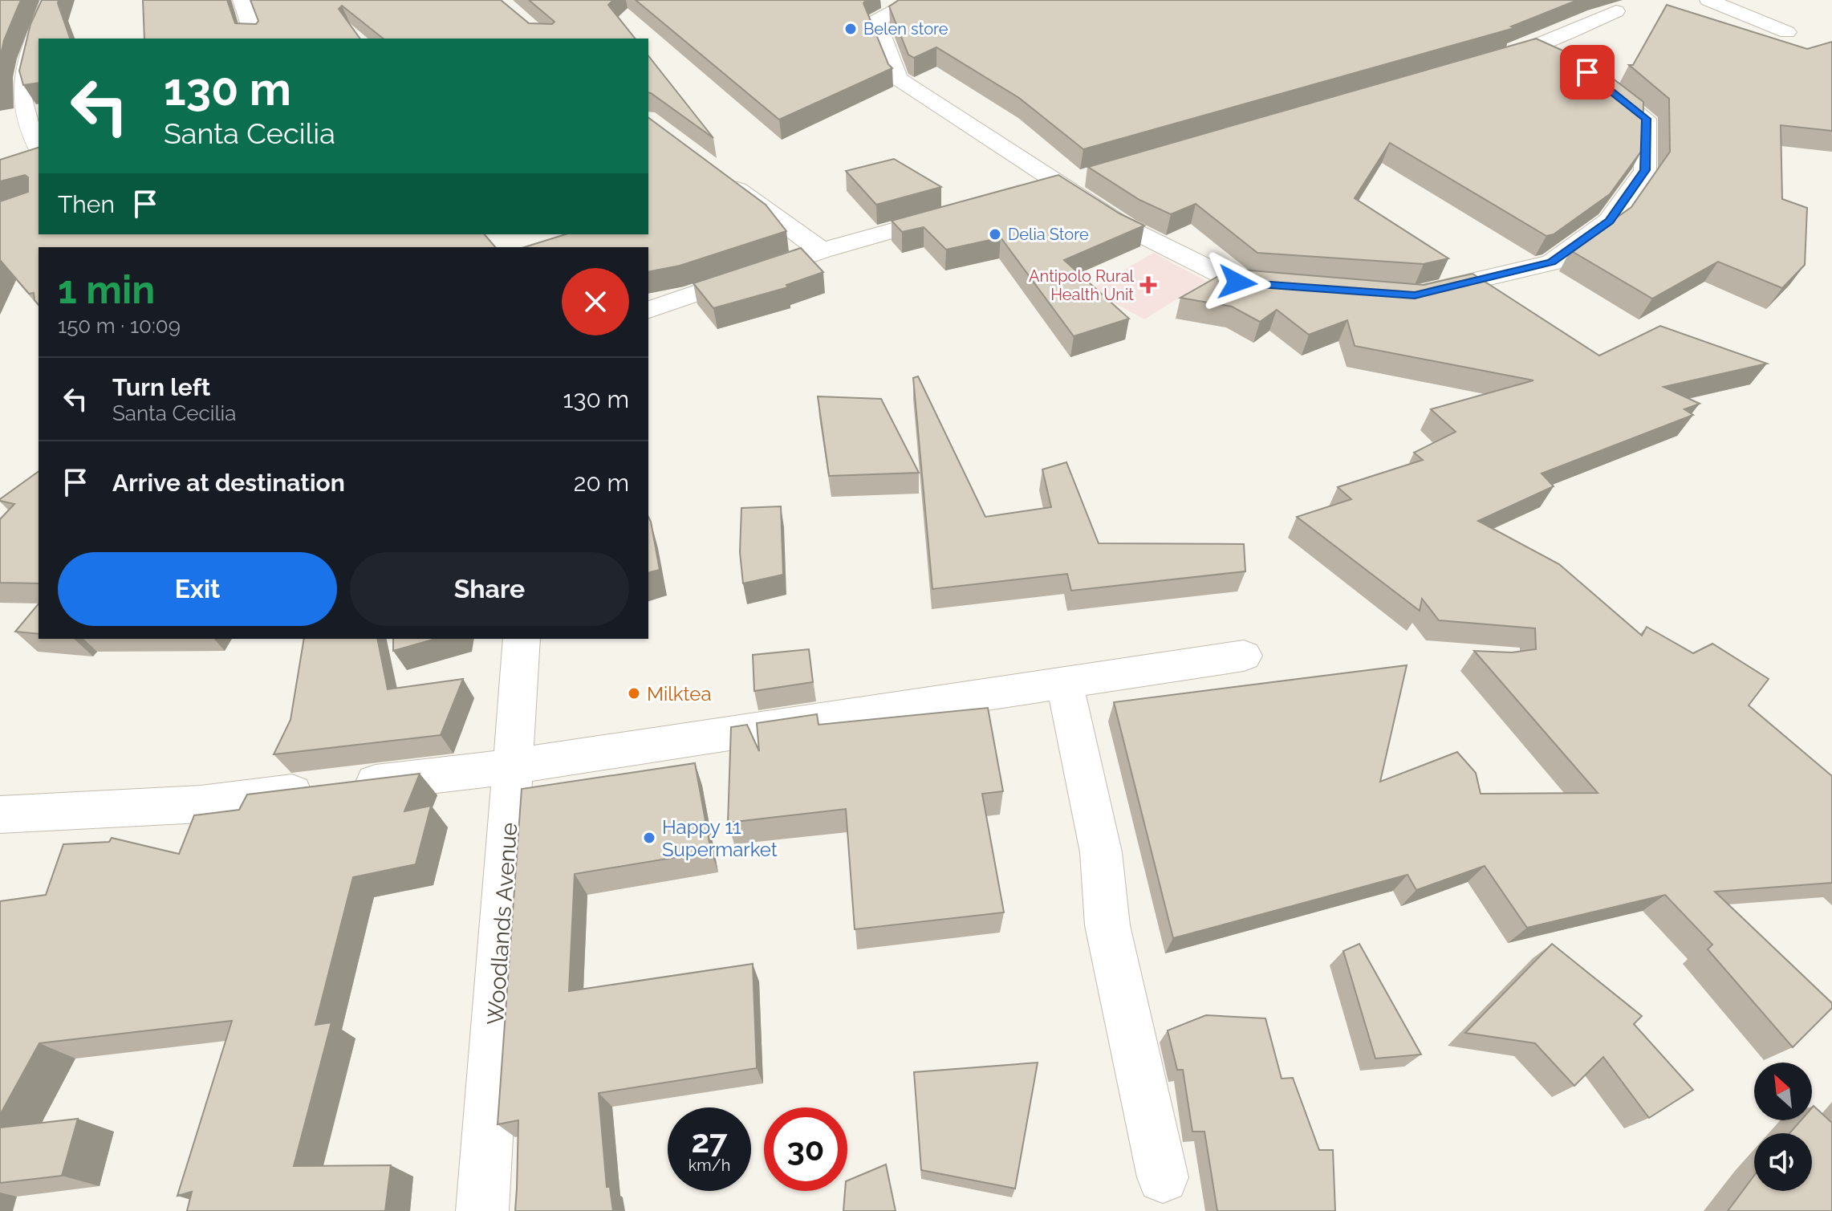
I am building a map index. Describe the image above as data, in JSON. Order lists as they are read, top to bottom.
{
  "streets": {
    "street": ["Woodlands Avenue"]
  },
  "places": {
    "other": [
      "Belen store",
      "Delia Store",
      "Milktea",
      "Happy 11 Supermarket"
    ],
    "health": ["Antipolo Rural Health Unit"]
  },
  "north": "top left",
  "page": {
    "turn": ["130 m", "Santa Cecilia"],
    "then": "Then",
    "heading": ["1 min", "150 m · 10:09"],
    "list": [
      {
        "name": "Turn left",
        "note": "Santa Cecilia",
        "value": "130 m"
      },
      {
        "name": "Arrive at destination",
        "value": "20 m"
      }
    ],
    "buttons": ["Exit", "Share"],
    "speed": "27 km/h",
    "limit": "30"
  }
}
